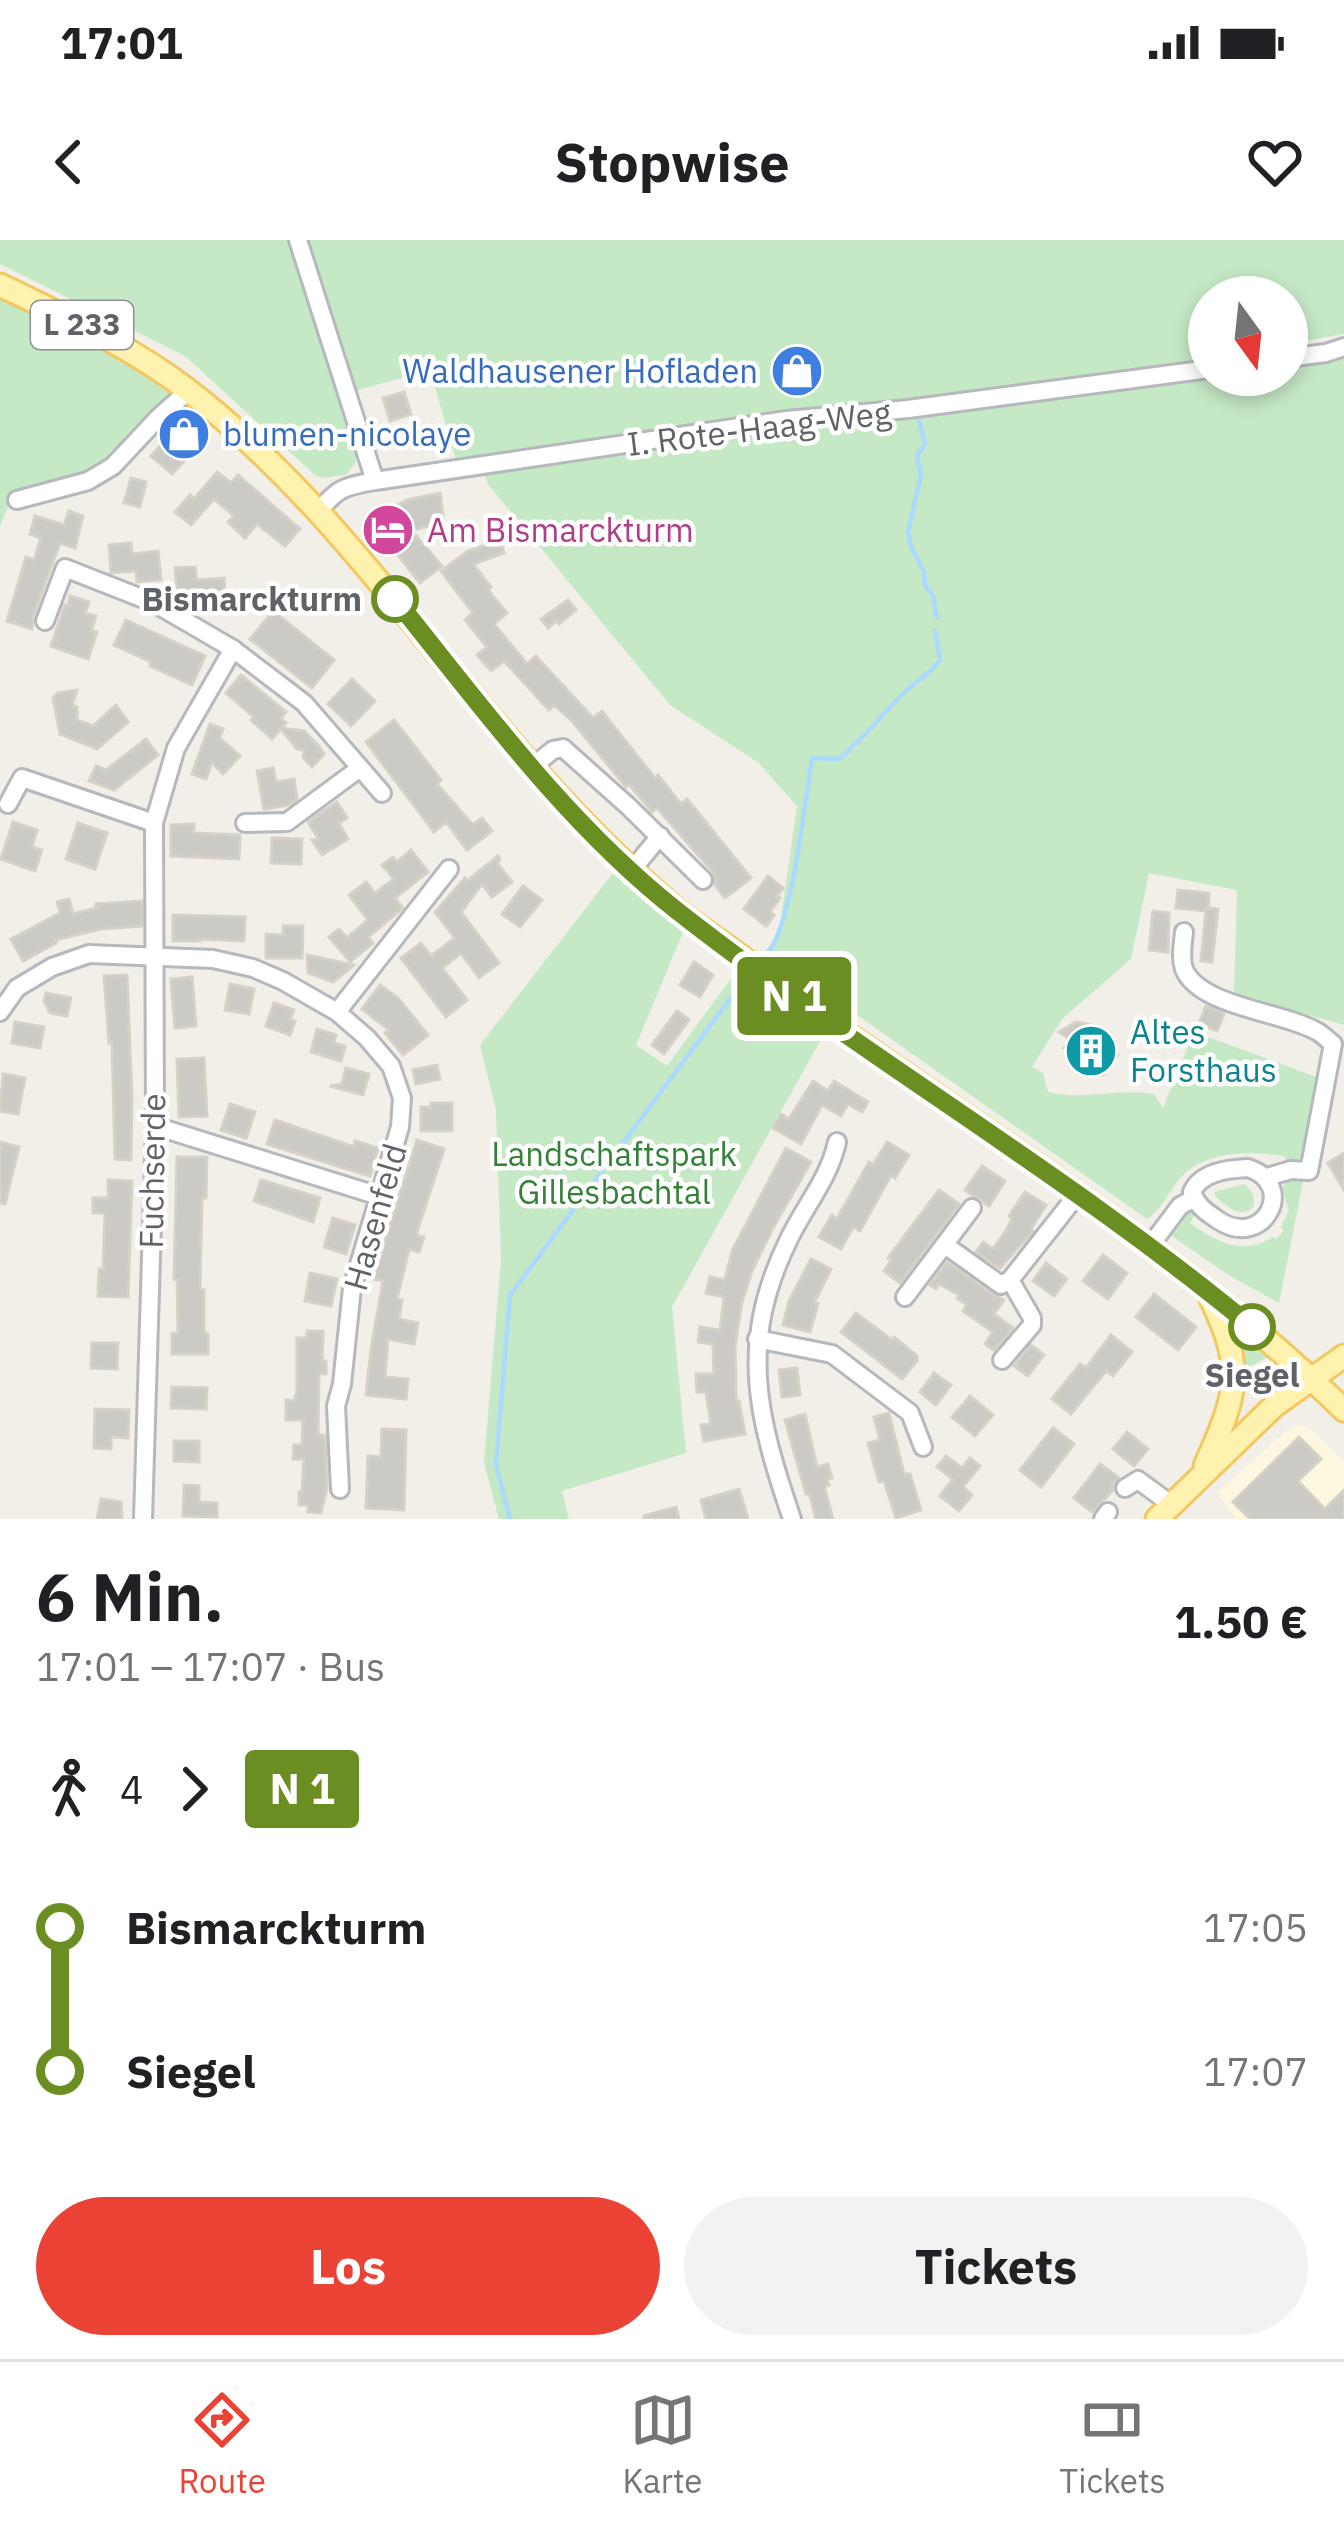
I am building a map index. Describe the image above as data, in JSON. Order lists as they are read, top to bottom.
{
  "streets": {
    "main road": ["L 233"],
    "street": ["I. Rote-Haag-Weg", "Fuchserde", "Hasenfeld"]
  },
  "crossings": [
    ["L 233", "I. Rote-Haag-Weg"],
    ["Fuchserde", "Hasenfeld"]
  ],
  "parks": ["Landschaftspark Gillesbachtal"],
  "places": {
    "shop": ["Waldhausener Hofladen", "blumen-nicolaye"],
    "hotel": ["Am Bismarckturm"],
    "other": ["Bismarckturm", "Siegel"],
    "building": ["Altes Forsthaus"]
  },
  "north": "bottom",
  "page": {
    "status": "17:01",
    "header": "Stopwise",
    "on_map": "N 1",
    "heading": ["6 Min.", "17:01 – 17:07 · Bus", "1.50 €"],
    "legs": ["4", "N 1"],
    "list": [
      {
        "name": "Bismarckturm",
        "value": "17:05"
      },
      {
        "name": "Siegel",
        "value": "17:07"
      }
    ],
    "buttons": ["Los", "Tickets"],
    "tabs": ["Route", "Karte", "Tickets"]
  }
}
